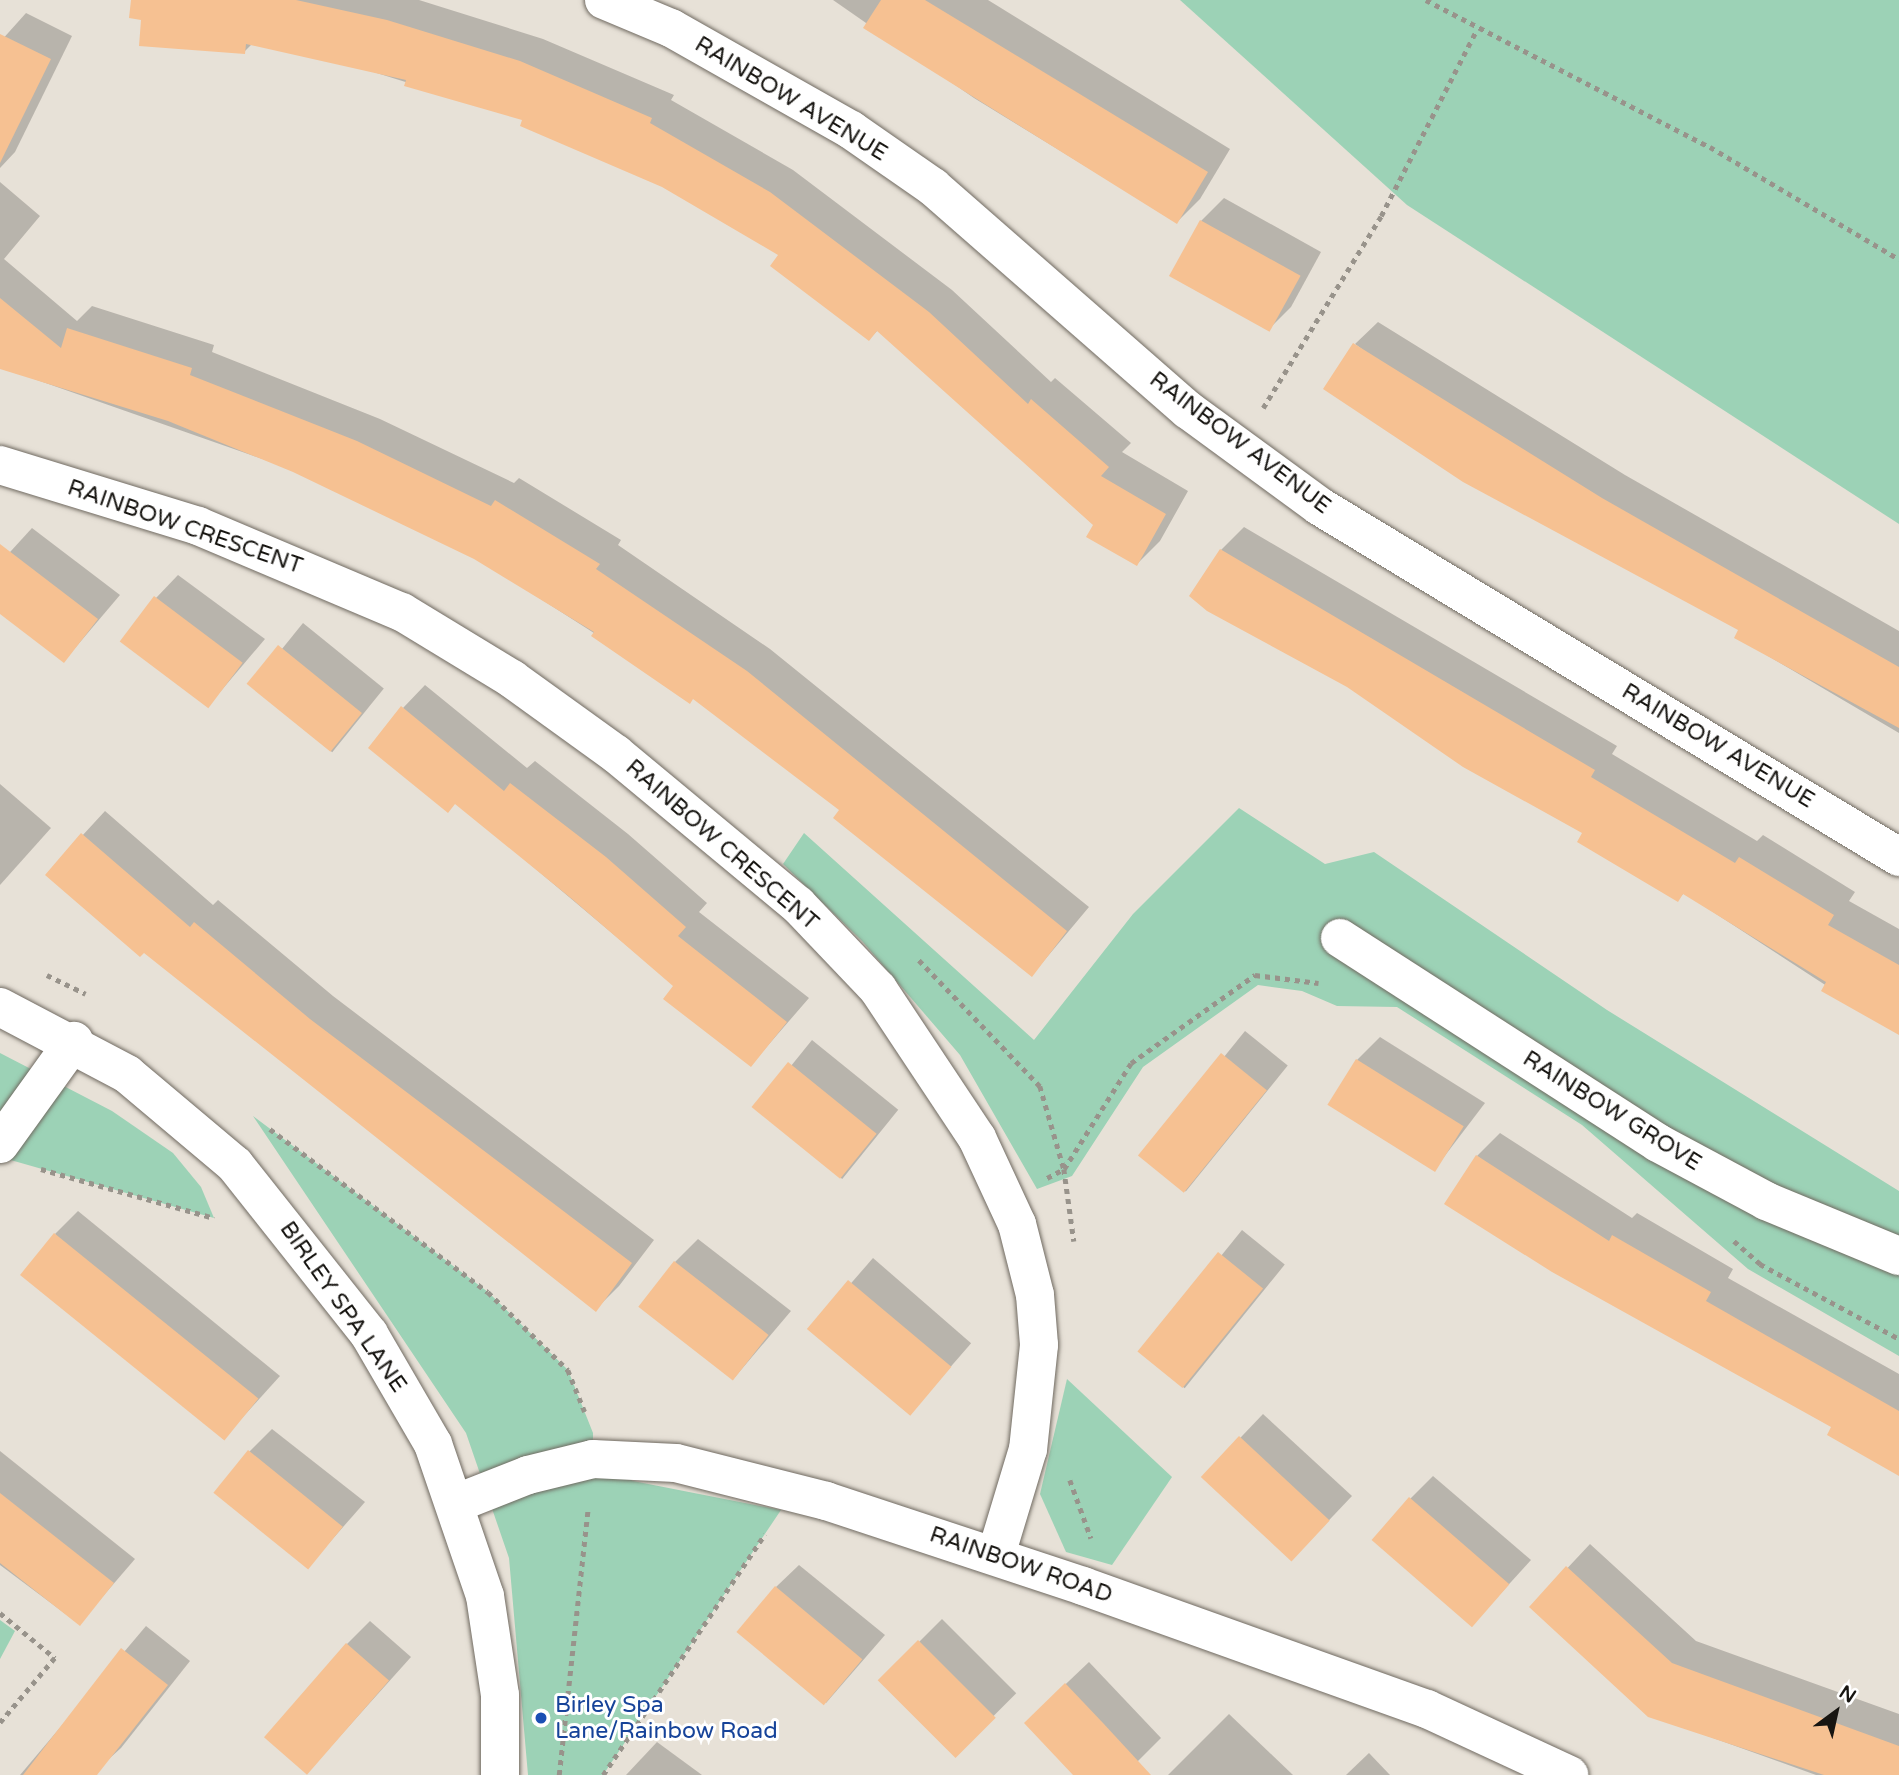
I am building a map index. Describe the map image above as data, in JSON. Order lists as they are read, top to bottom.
{
  "streets": {
    "street": [
      "RAINBOW AVENUE",
      "RAINBOW CRESCENT",
      "RAINBOW GROVE",
      "BIRLEY SPA LANE",
      "RAINBOW ROAD"
    ]
  },
  "crossings": [
    ["RAINBOW CRESCENT", "RAINBOW ROAD"],
    ["BIRLEY SPA LANE", "RAINBOW ROAD"]
  ],
  "places": ["Birley Spa Lane/Rainbow Road"],
  "north": "top right"
}
